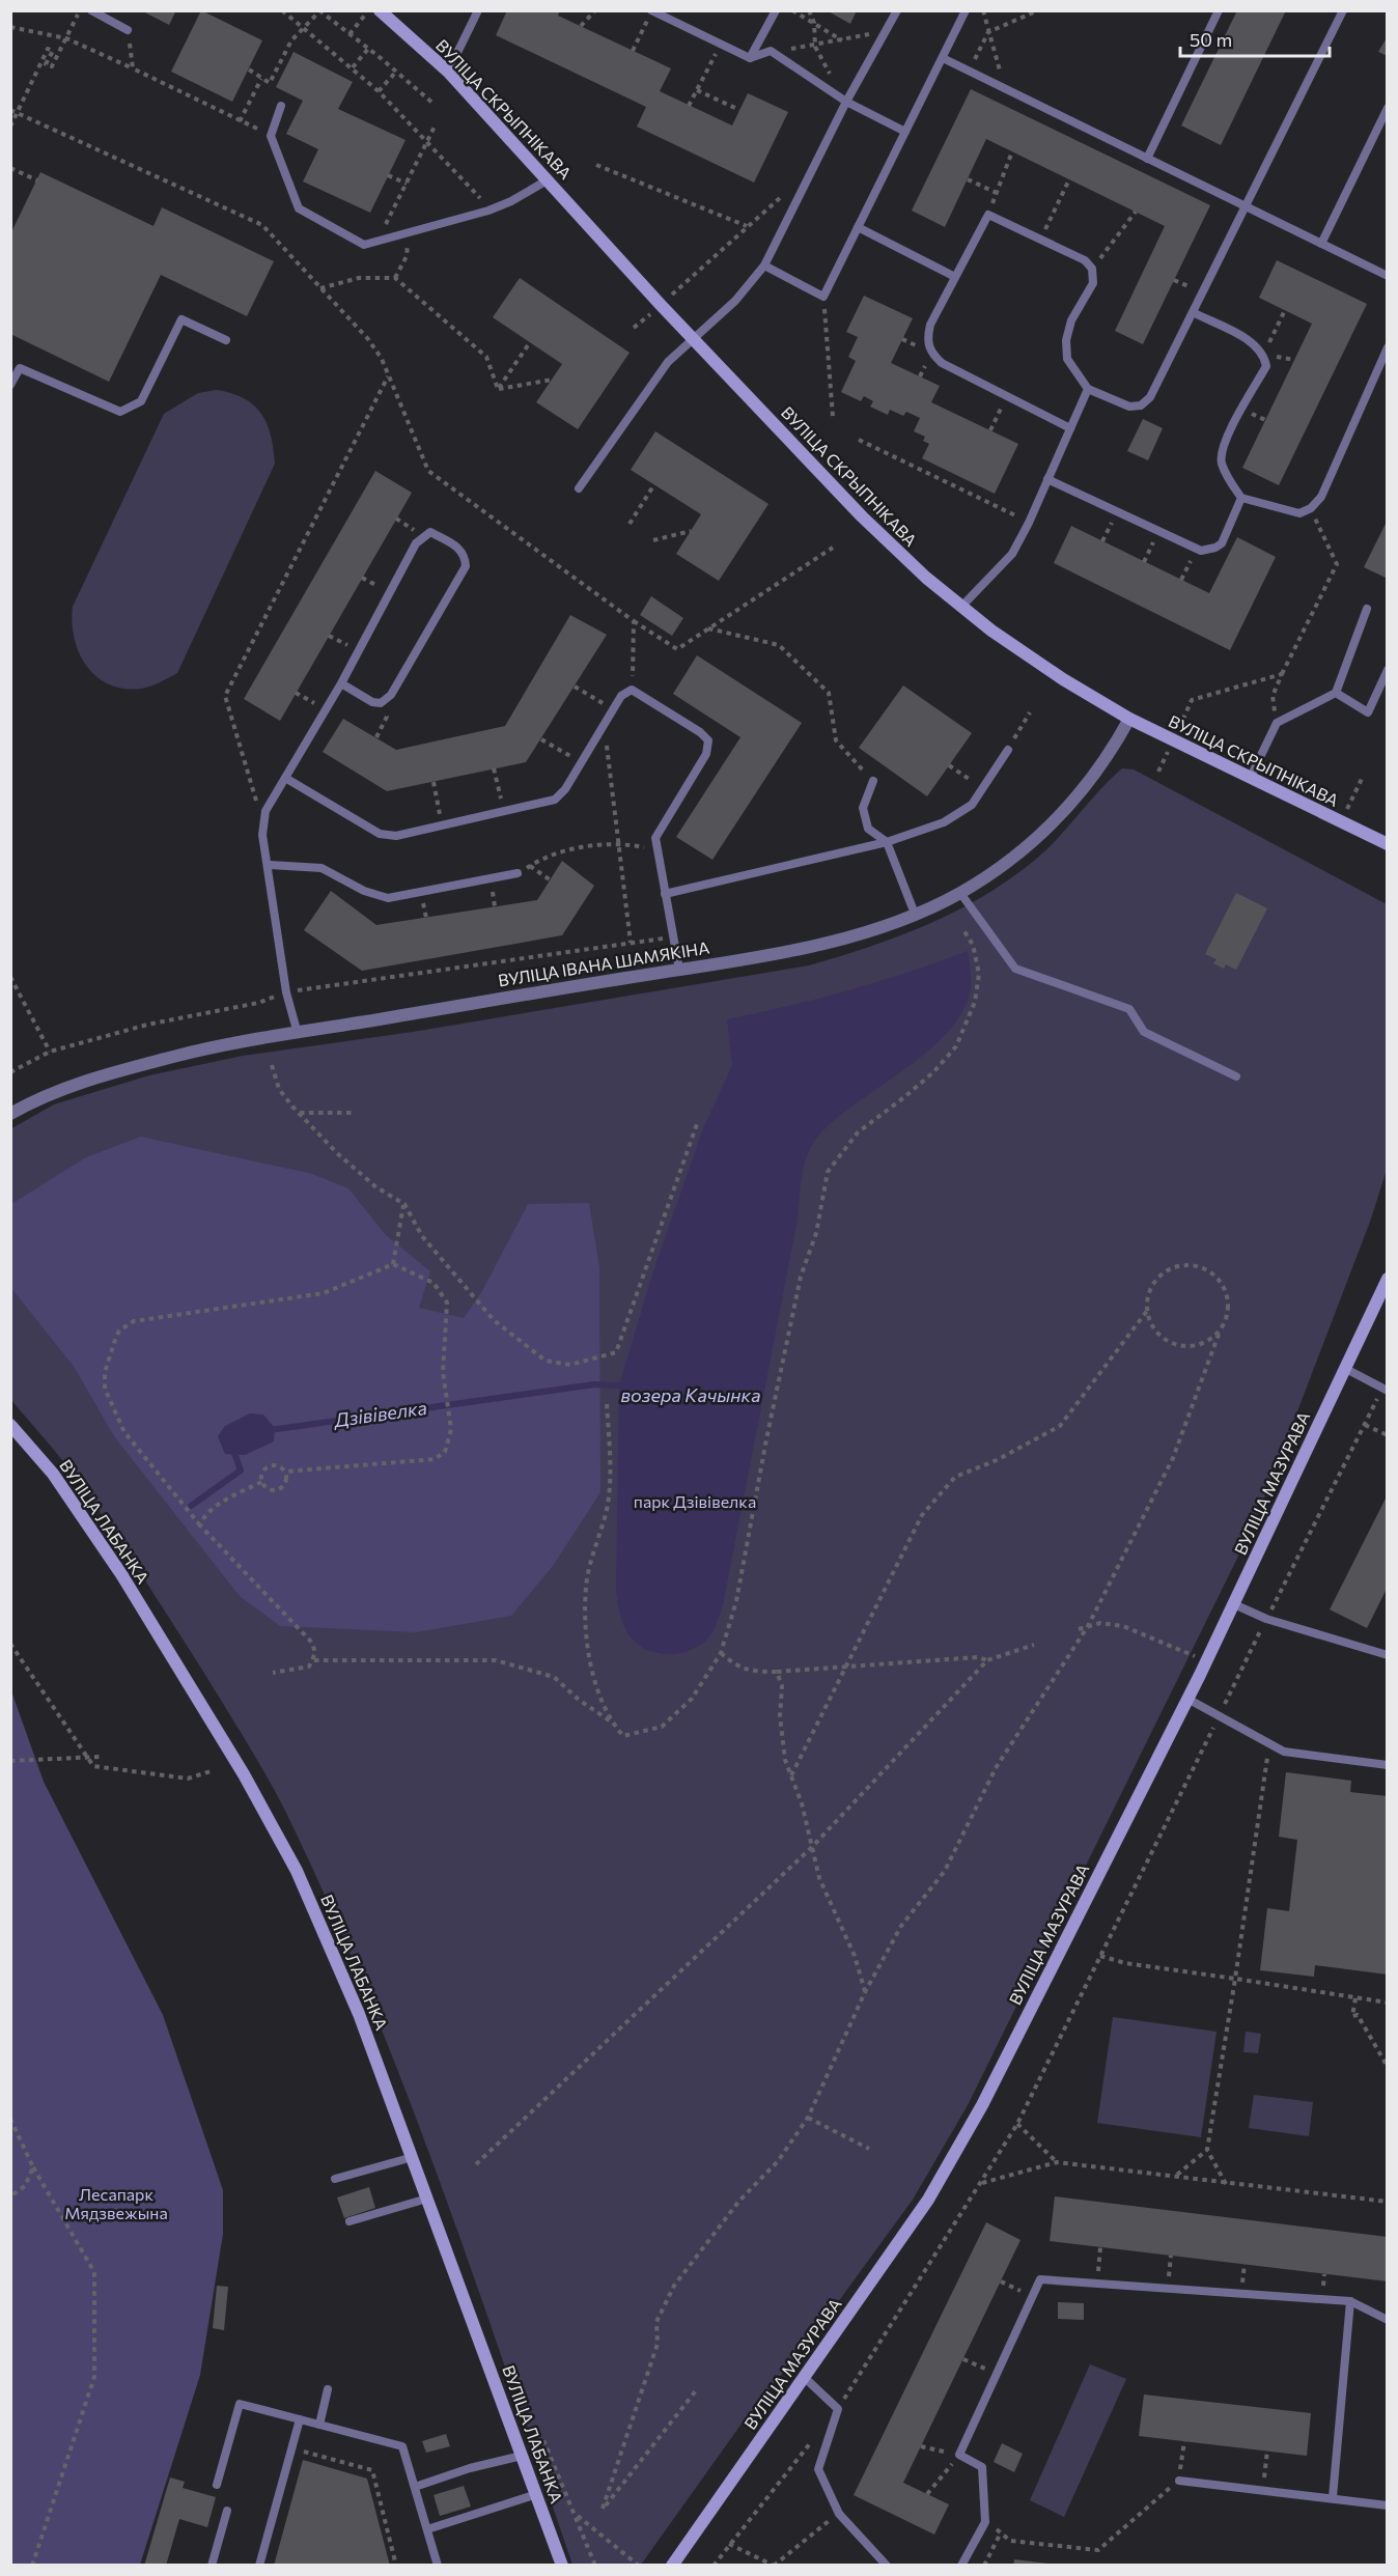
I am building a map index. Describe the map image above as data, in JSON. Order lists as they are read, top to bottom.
{
  "streets": {
    "main road": ["ВУЛІЦА СКРЫПНІКАВА", "ВУЛІЦА МАЗУРАВА", "ВУЛІЦА ЛАБАНКА"],
    "street": ["ВУЛІЦА ІВАНА ШАМЯКІНА"]
  },
  "crossings": [
    ["ВУЛІЦА СКРЫПНІКАВА", "ВУЛІЦА ІВАНА ШАМЯКІНА"]
  ],
  "water": ["возера Качынка", "Дзівівелка"],
  "parks": ["парк Дзівівелка", "Лесапарк Мядзвежына"],
  "scale_bar": "50 m"
}
